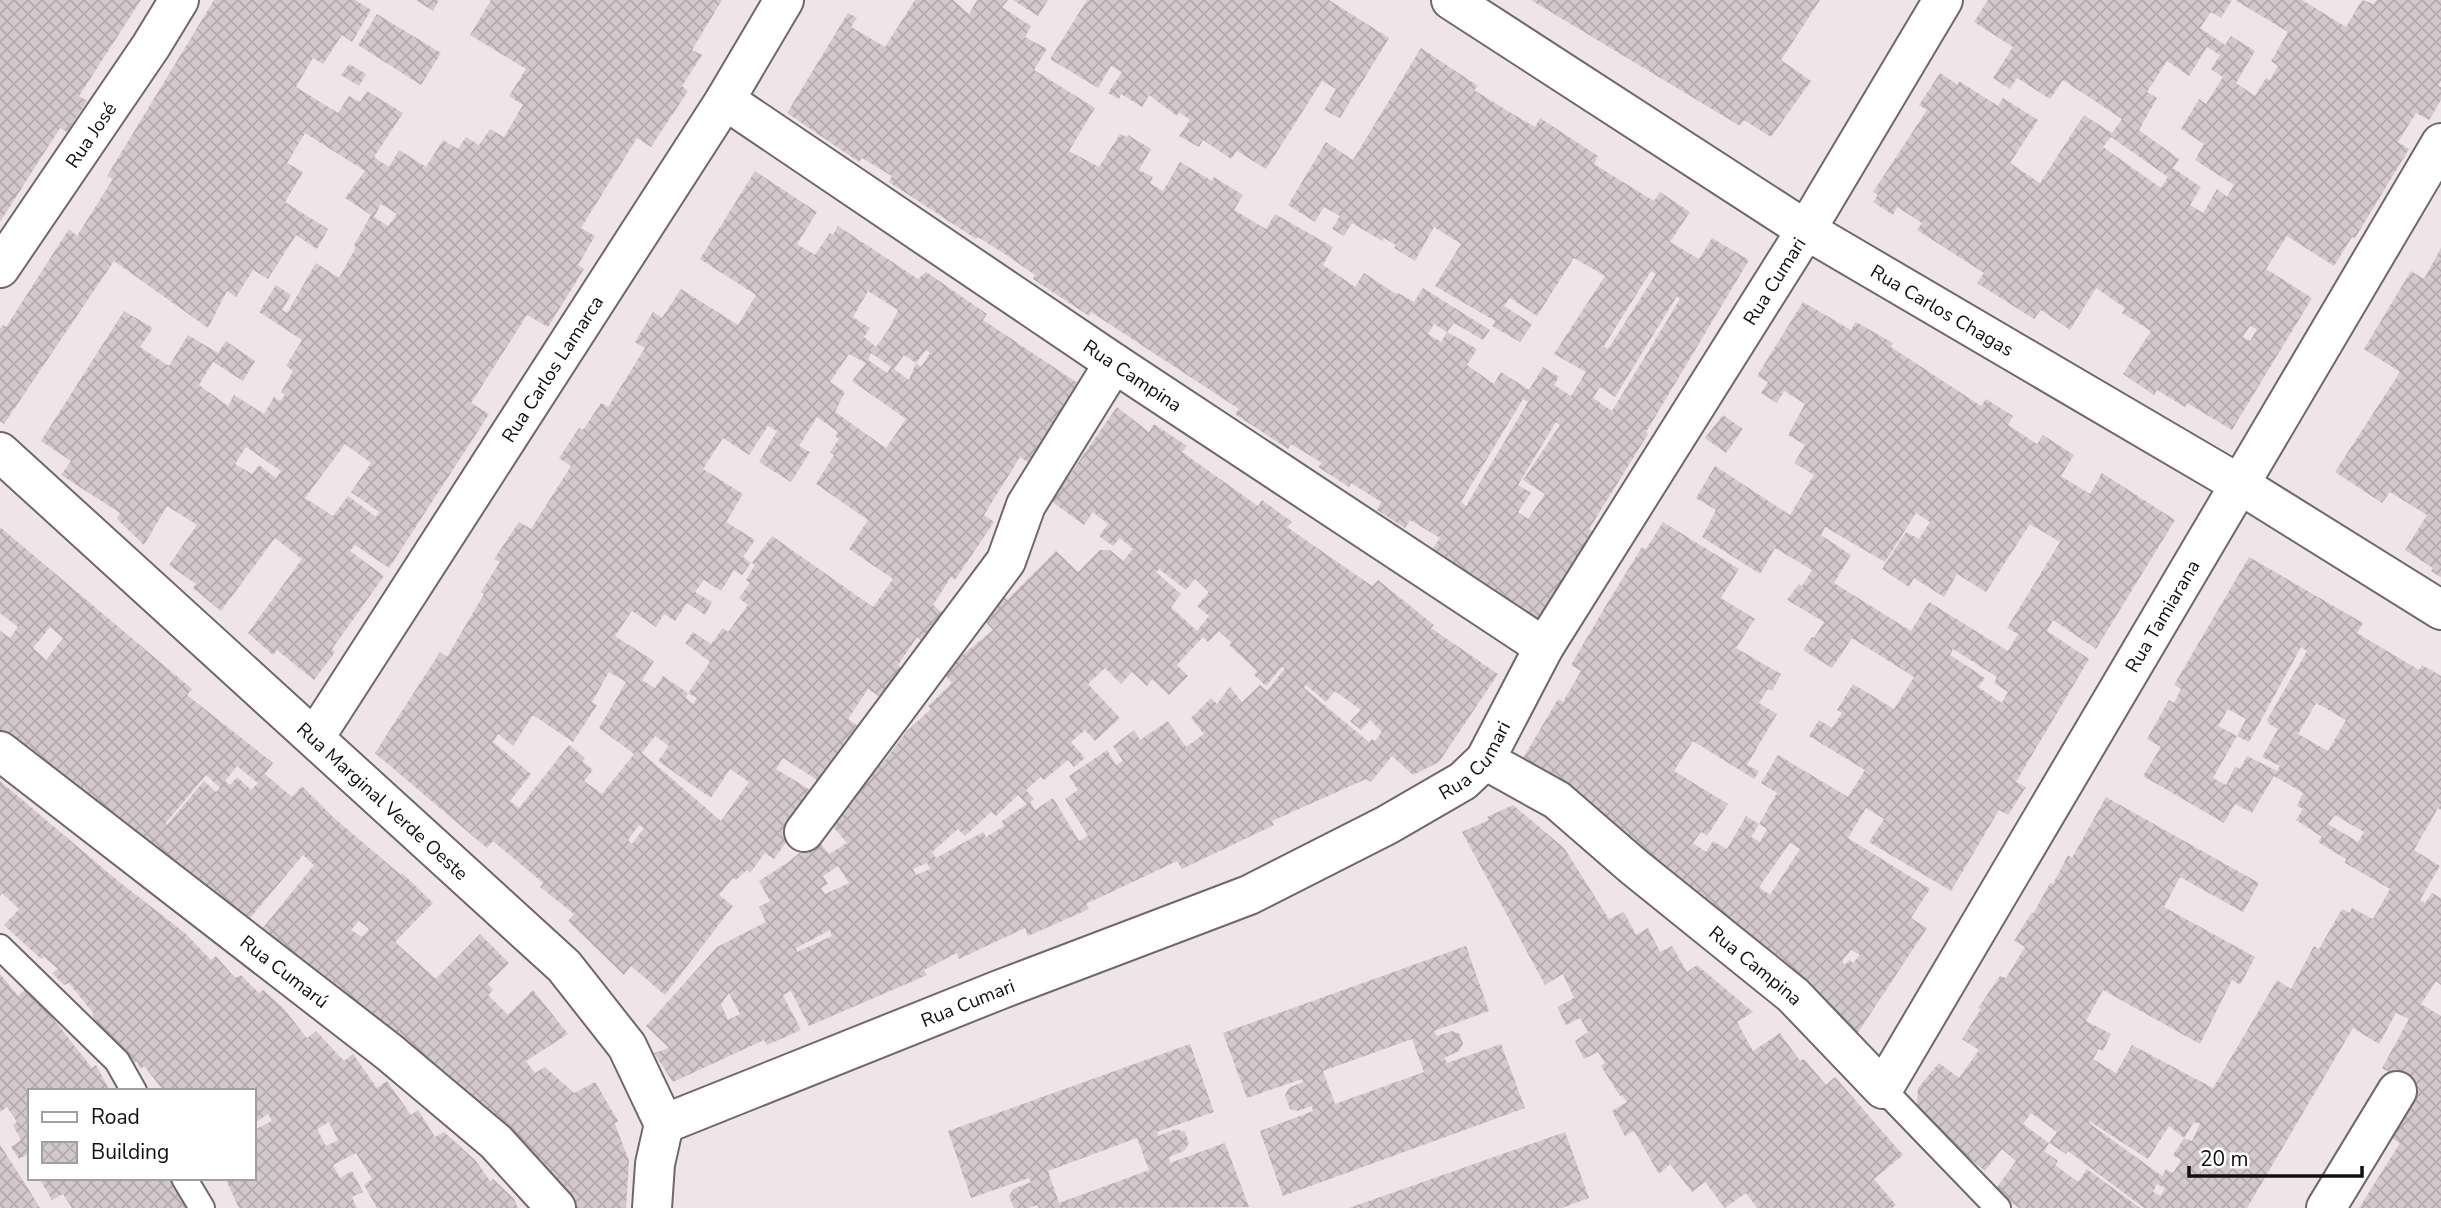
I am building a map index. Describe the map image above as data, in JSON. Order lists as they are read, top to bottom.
{
  "streets": {
    "street": [
      "Rua José",
      "Rua Cumari",
      "Rua Carlos Chagas",
      "Rua Carlos Lamarca",
      "Rua Campina",
      "Rua Tamiarana",
      "Rua Marginal Verde Oeste",
      "Rua Cumarú"
    ]
  },
  "crossings": [
    ["Rua Cumari", "Rua Carlos Chagas"],
    ["Rua Cumari", "Rua Campina"],
    ["Rua Cumari", "Rua Marginal Verde Oeste"],
    ["Rua Carlos Chagas", "Rua Tamiarana"],
    ["Rua Carlos Lamarca", "Rua Campina"],
    ["Rua Carlos Lamarca", "Rua Marginal Verde Oeste"],
    ["Rua Campina", "Rua Tamiarana"]
  ],
  "legend": ["Road", "Building"],
  "scale_bar": "20 m"
}
